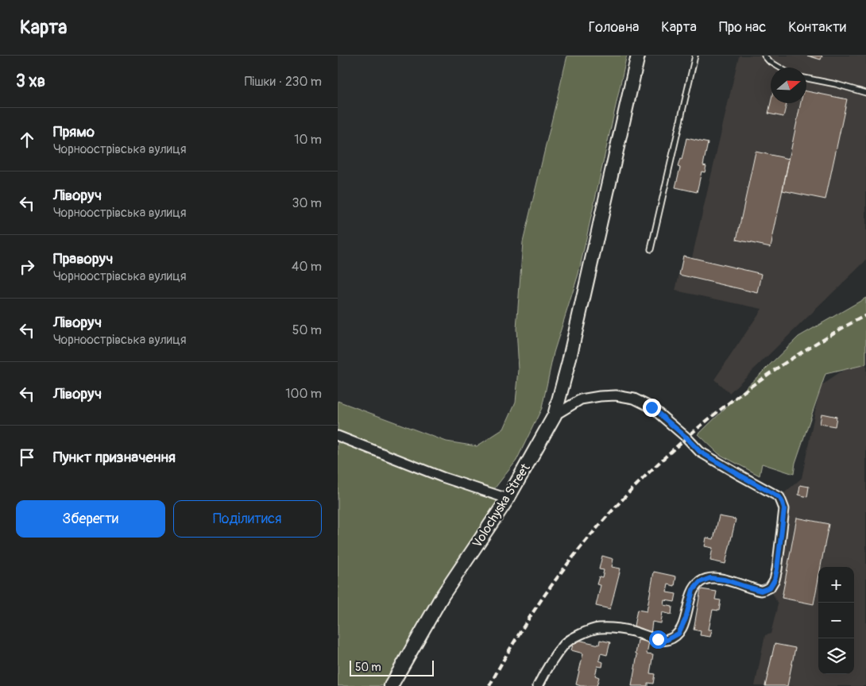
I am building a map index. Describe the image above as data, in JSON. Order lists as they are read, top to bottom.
{
  "streets": {
    "main road": ["Volochyska Street"]
  },
  "scale_bar": "50 m",
  "north": "right",
  "page": {
    "header": "Карта",
    "nav": [
      "Головна",
      "Карта",
      "Про нас",
      "Контакти"
    ],
    "heading": ["3 хв", "Пішки · 230 m"],
    "list": [
      ["Прямо", "Чорноострівська вулиця", "10 m"],
      ["Ліворуч", "Чорноострівська вулиця", "30 m"],
      ["Праворуч", "Чорноострівська вулиця", "40 m"],
      ["Ліворуч", "Чорноострівська вулиця", "50 m"],
      ["Ліворуч", "100 m"],
      "Пункт призначення"
    ],
    "buttons": ["Зберегти", "Поділитися"],
    "map_buttons": ["+", "−"],
    "scale": "50 m"
  }
}
